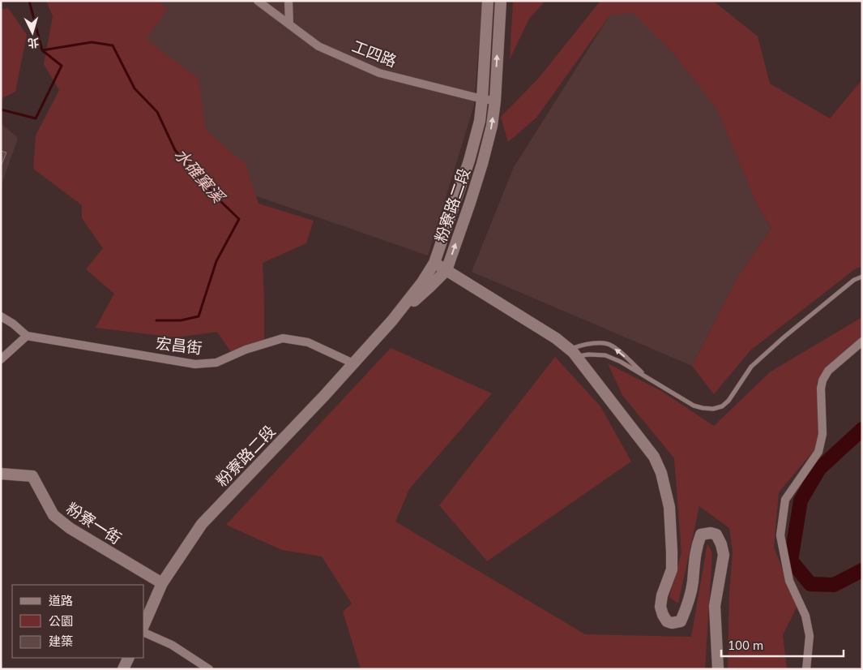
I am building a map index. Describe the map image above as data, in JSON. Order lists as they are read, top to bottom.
{
  "streets": {
    "main road": ["粉寮路二段", "粉寮一街"],
    "street": ["工四路", "宏昌街"]
  },
  "crossings": [
    ["工四路", "粉寮路二段"],
    ["粉寮路二段", "宏昌街"],
    ["粉寮路二段", "粉寮一街"]
  ],
  "water": ["水確窠溪"],
  "legend": ["道路", "公園", "建築"],
  "scale_bar": "100 m",
  "north": "bottom"
}
